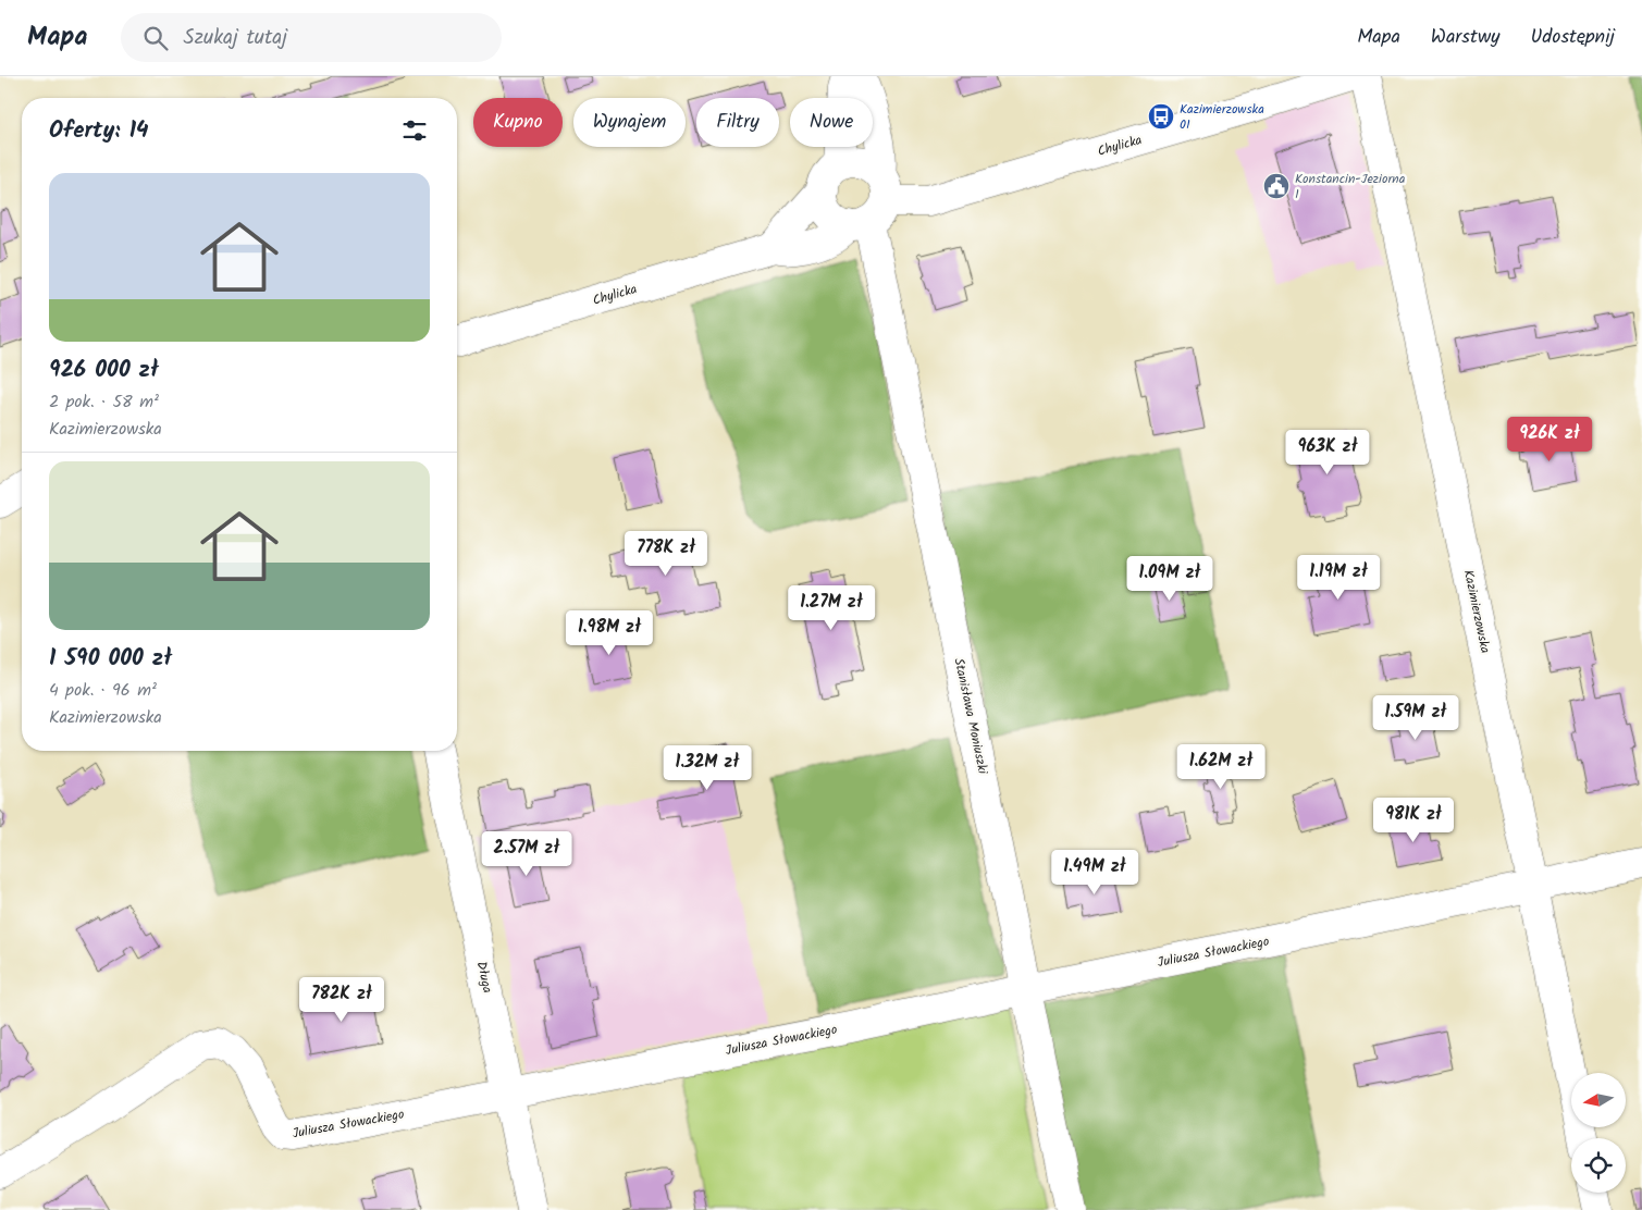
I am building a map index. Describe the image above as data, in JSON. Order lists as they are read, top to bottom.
{
  "streets": {
    "street": [
      "Chylicka",
      "Kazimierzowska",
      "Stanisława Moniuszki",
      "Juliusza Słowackiego",
      "Długa"
    ]
  },
  "crossings": [
    ["Chylicka", "Stanisława Moniuszki"],
    ["Kazimierzowska", "Juliusza Słowackiego"],
    ["Stanisława Moniuszki", "Juliusza Słowackiego"],
    ["Juliusza Słowackiego", "Długa"]
  ],
  "places": {
    "bus stop": ["Kazimierzowska 01"],
    "public building": ["Konstancin-Jeziorna 1"]
  },
  "north": "left",
  "page": {
    "header": "Mapa",
    "search": "Szukaj tutaj",
    "nav": ["Mapa", "Warstwy", "Udostępnij"],
    "chip": [
      "Kupno",
      "Wynajem",
      "Filtry",
      "Nowe"
    ],
    "heading": "Oferty: 14",
    "list": [
      {
        "name": "926 000 zł",
        "note": "2 pok. · 58 m² · Kazimierzowska"
      },
      {
        "name": "1 590 000 zł",
        "note": "4 pok. · 96 m² · Kazimierzowska"
      }
    ],
    "price": [
      "926K zł",
      "963K zł",
      "778K zł",
      "1.19M zł",
      "1.09M zł",
      "1.27M zł",
      "1.98M zł",
      "1.59M zł",
      "1.62M zł",
      "1.32M zł",
      "981K zł",
      "2.57M zł",
      "1.49M zł",
      "782K zł"
    ]
  }
}
